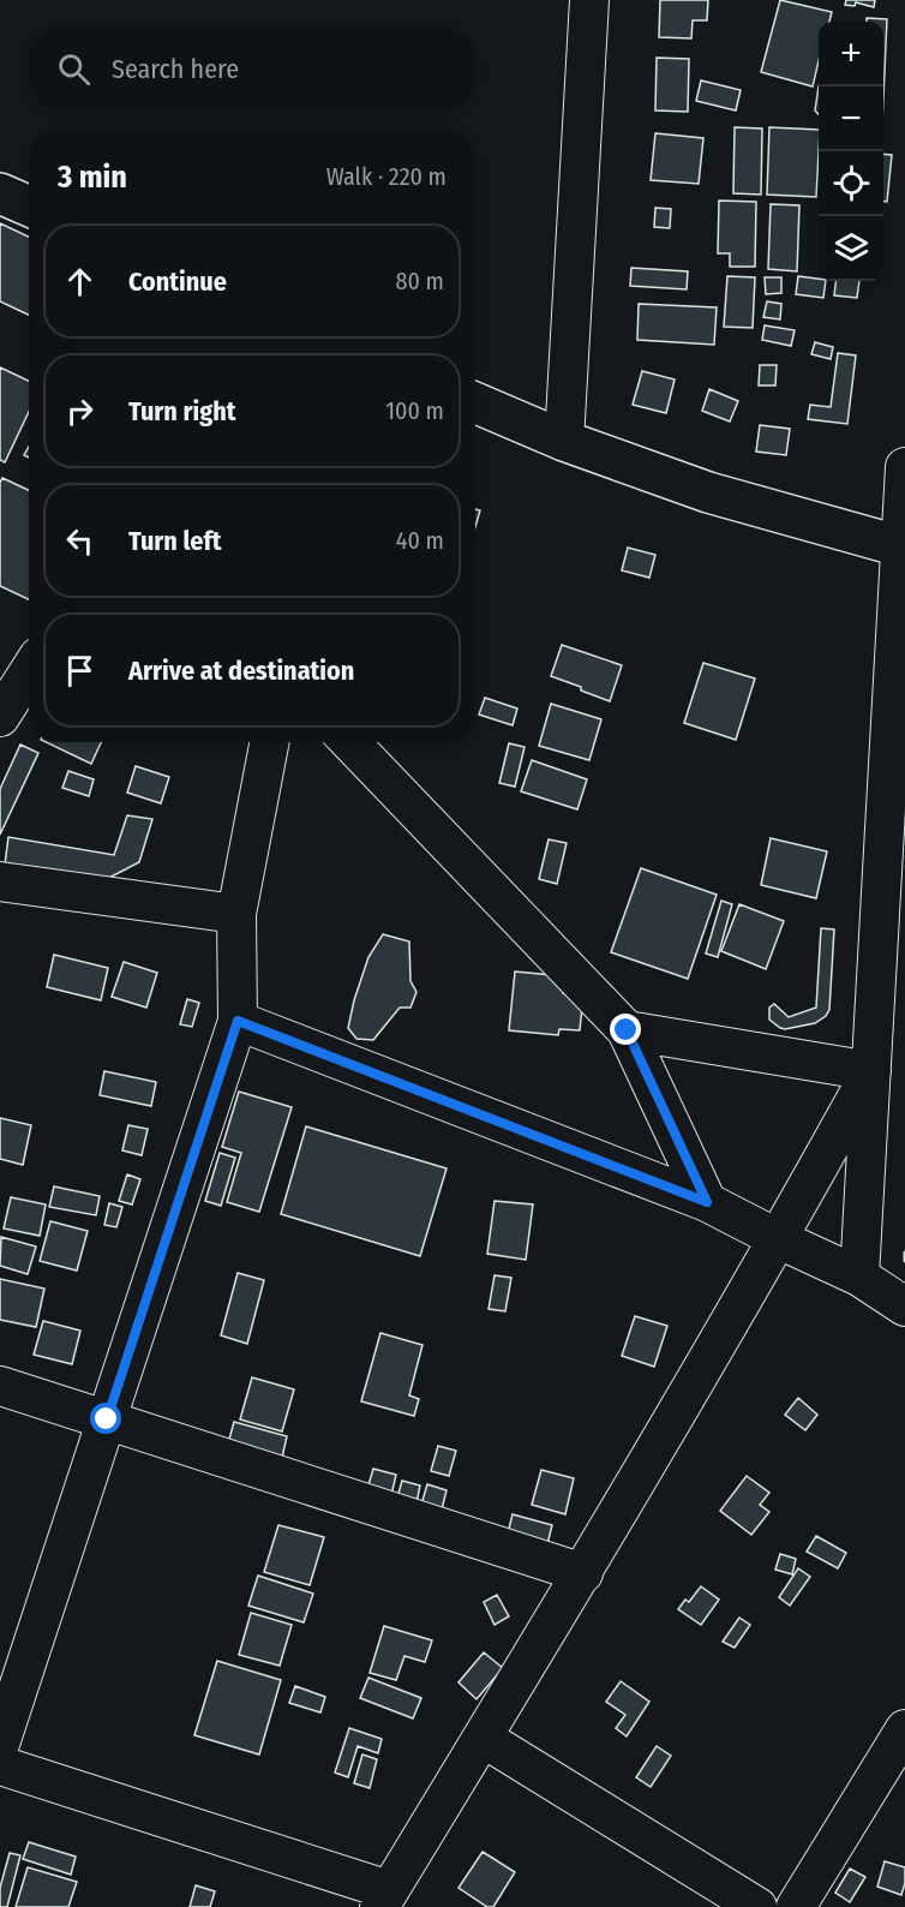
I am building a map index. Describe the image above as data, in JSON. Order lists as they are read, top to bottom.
{
  "page": {
    "map_buttons": ["+", "−"],
    "search": "Search here",
    "heading": ["3 min", "Walk · 220 m"],
    "list": [
      ["Continue", "80 m"],
      ["Turn right", "100 m"],
      ["Turn left", "40 m"],
      "Arrive at destination"
    ]
  }
}
